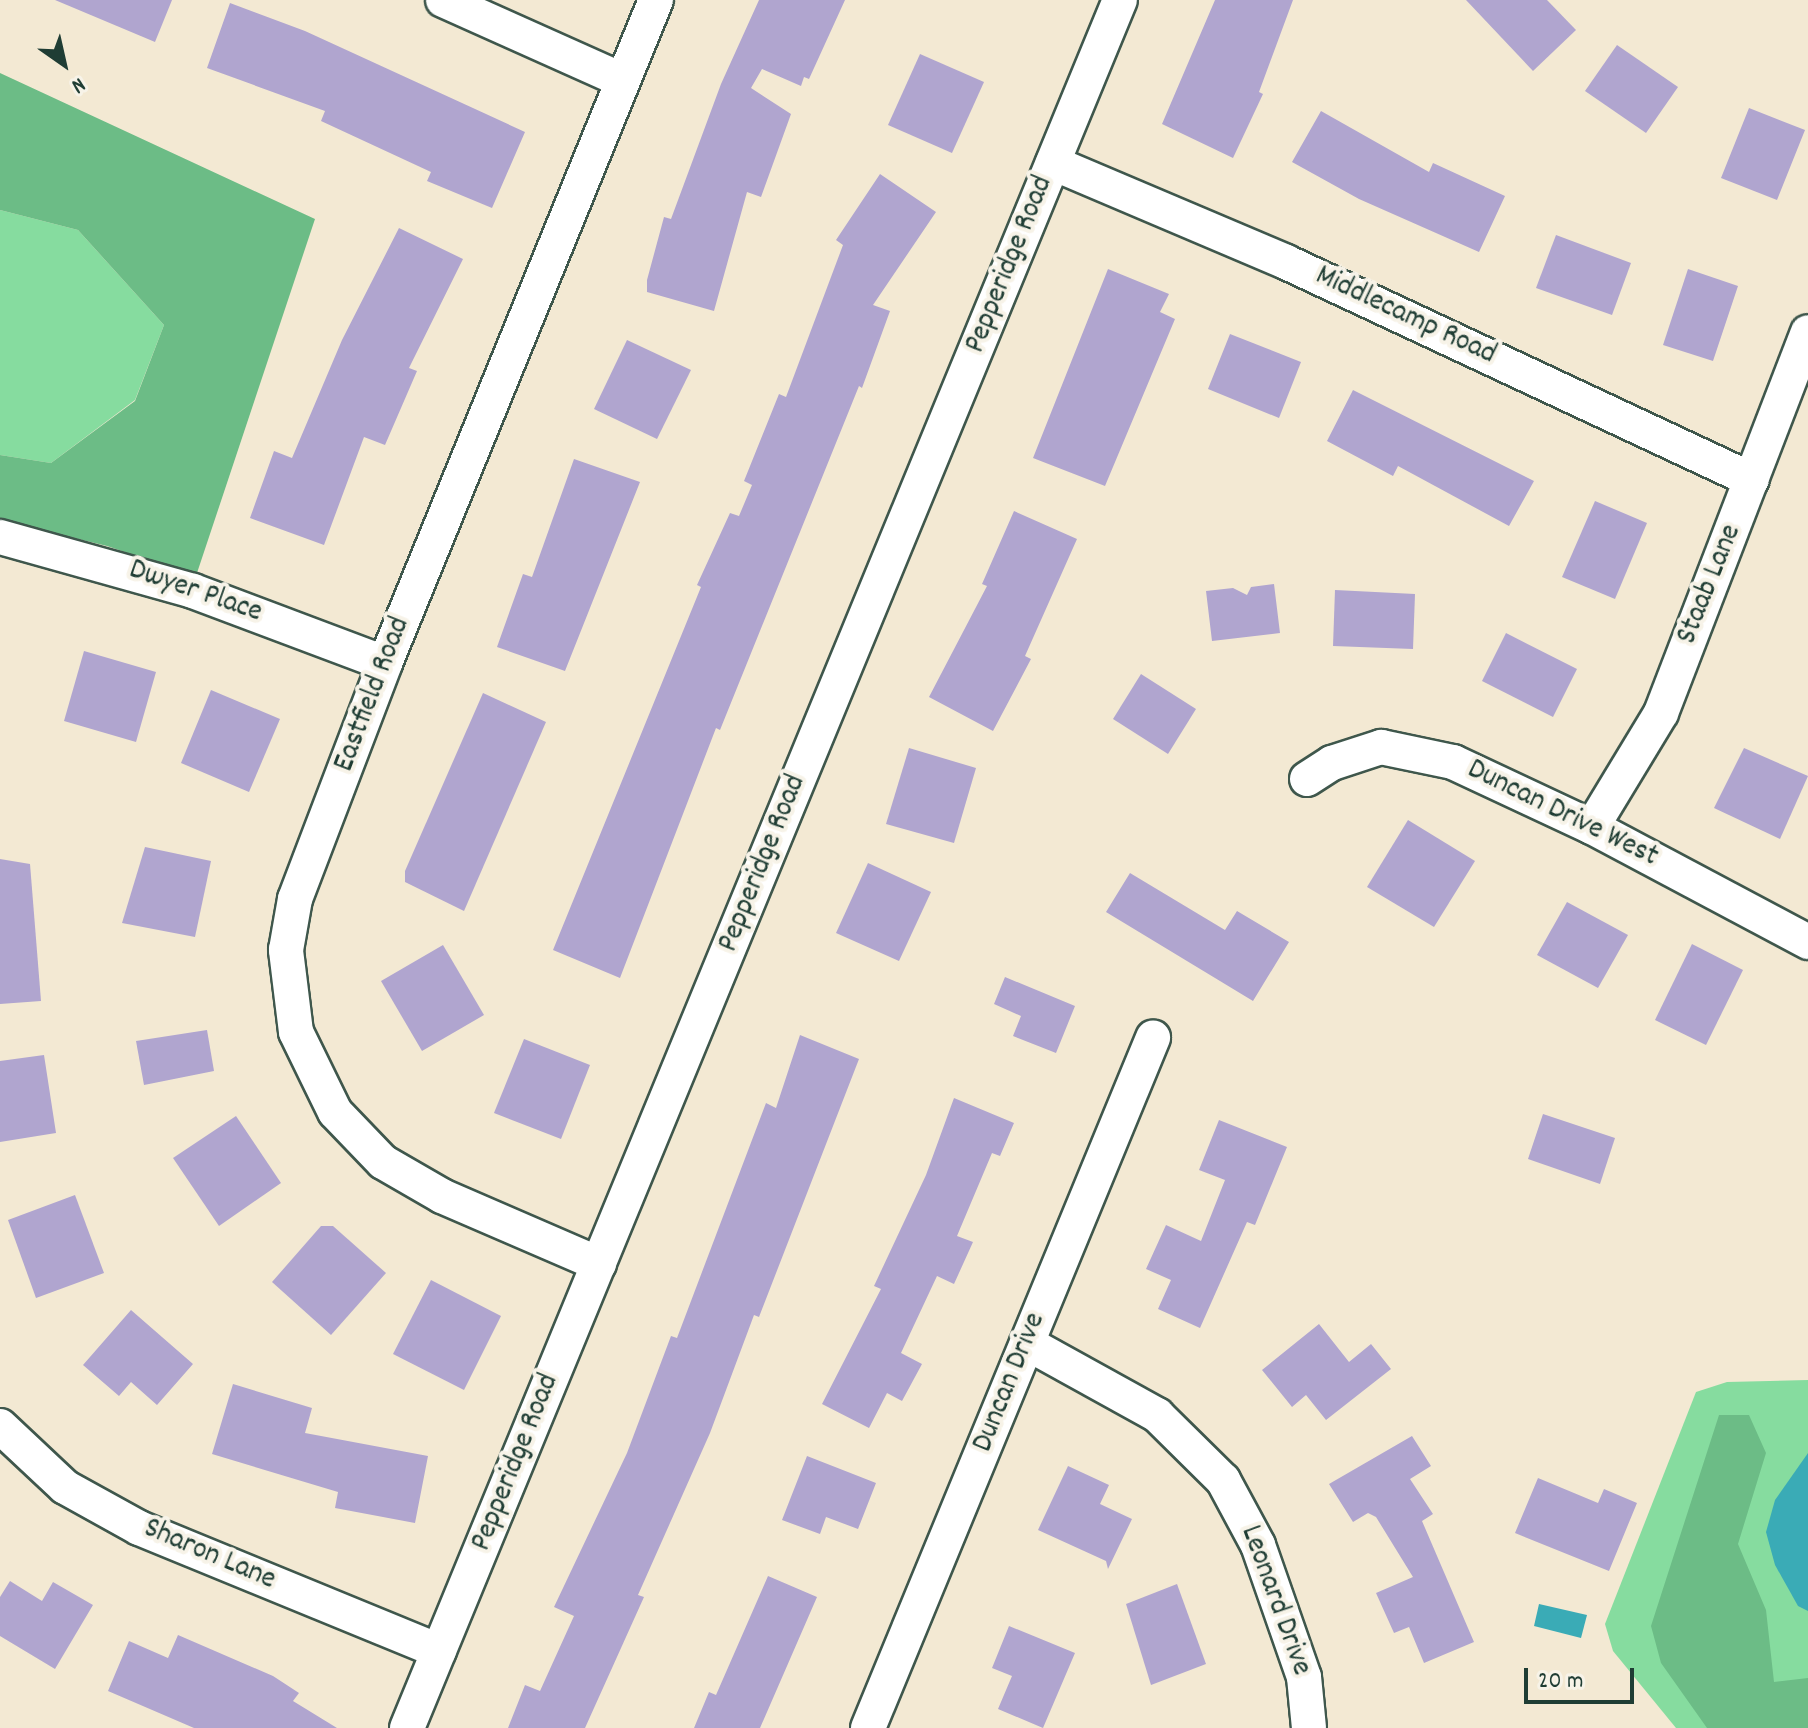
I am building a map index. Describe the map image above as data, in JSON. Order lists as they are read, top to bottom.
{
  "streets": {
    "street": [
      "Pepperidge Road",
      "Middlecamp Road",
      "Staab Lane",
      "Dwyer Place",
      "Eastfield Road",
      "Duncan Drive West",
      "Duncan Drive",
      "Sharon Lane",
      "Leonard Drive"
    ]
  },
  "crossings": [
    ["Pepperidge Road", "Middlecamp Road"],
    ["Pepperidge Road", "Eastfield Road"],
    ["Pepperidge Road", "Sharon Lane"],
    ["Middlecamp Road", "Staab Lane"],
    ["Staab Lane", "Duncan Drive West"],
    ["Dwyer Place", "Eastfield Road"],
    ["Duncan Drive", "Leonard Drive"]
  ],
  "scale_bar": "20 m",
  "north": "bottom right"
}
